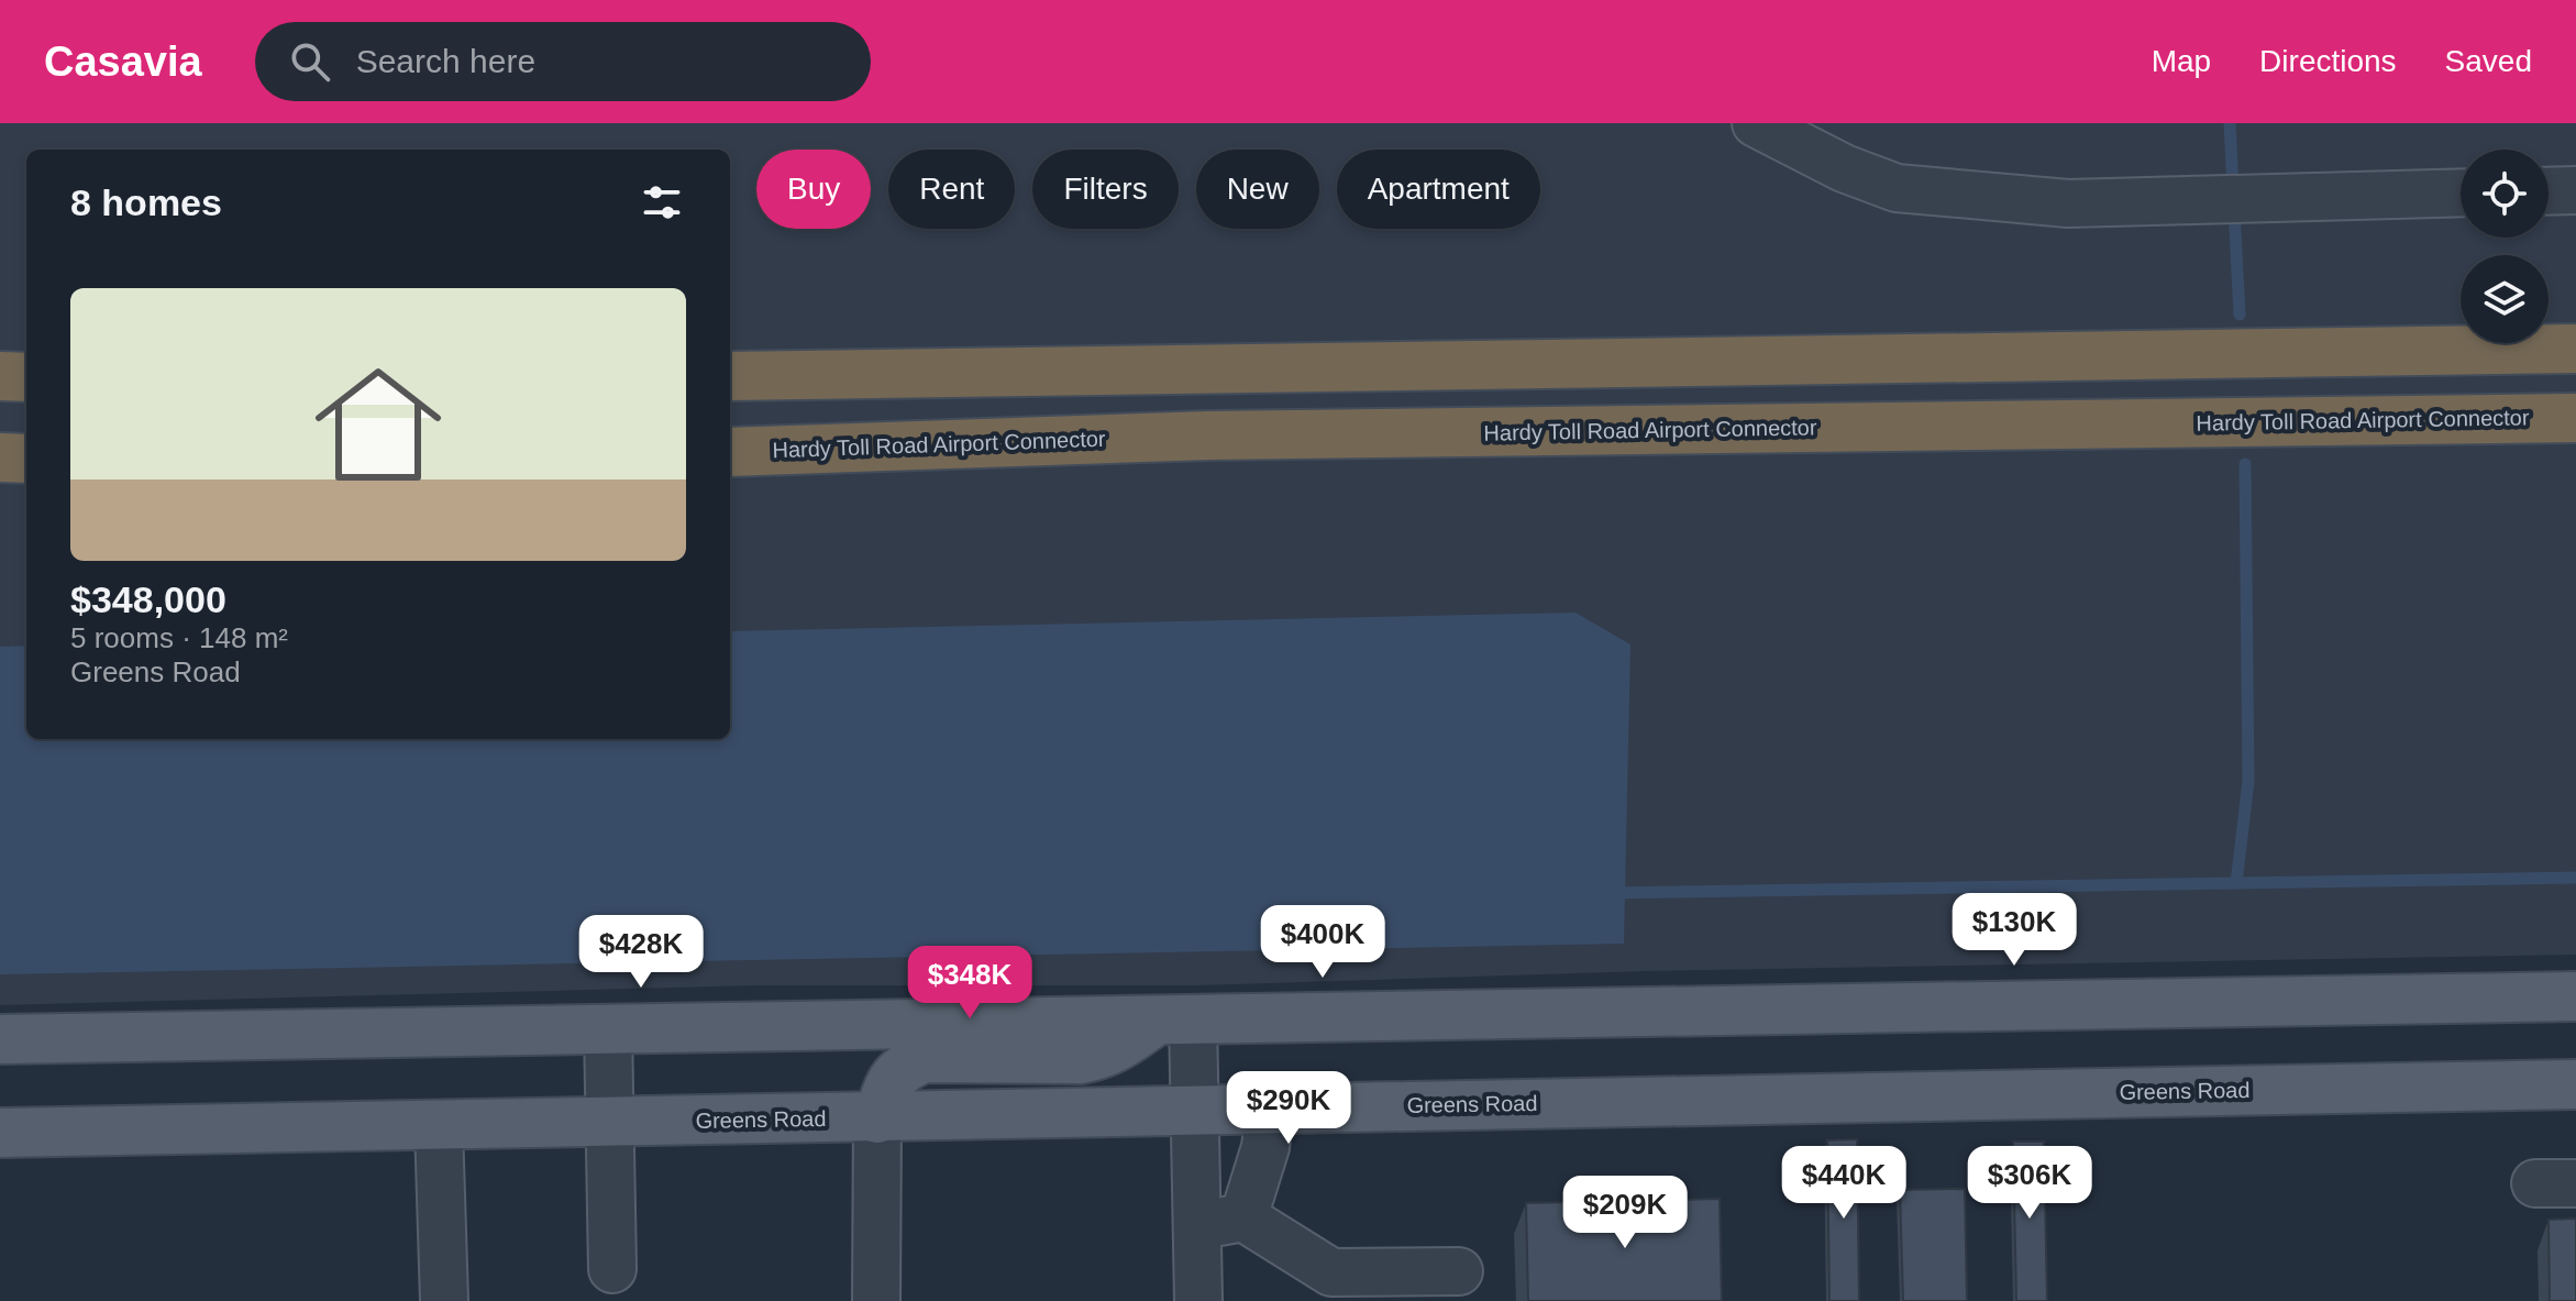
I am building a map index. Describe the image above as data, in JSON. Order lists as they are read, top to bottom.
{
  "streets": {
    "highway": ["Hardy Toll Road Airport Connector"],
    "main road": ["Greens Road"]
  },
  "page": {
    "header": "Casavia",
    "search": "Search here",
    "nav": ["Map", "Directions", "Saved"],
    "chip": [
      "Buy",
      "Rent",
      "Filters",
      "New",
      "Apartment"
    ],
    "heading": "8 homes",
    "list": [
      {
        "name": "$348,000",
        "note": "5 rooms · 148 m² · Greens Road"
      }
    ],
    "price": [
      "$130K",
      "$400K",
      "$428K",
      "$348K",
      "$290K",
      "$440K",
      "$306K",
      "$209K"
    ]
  }
}
